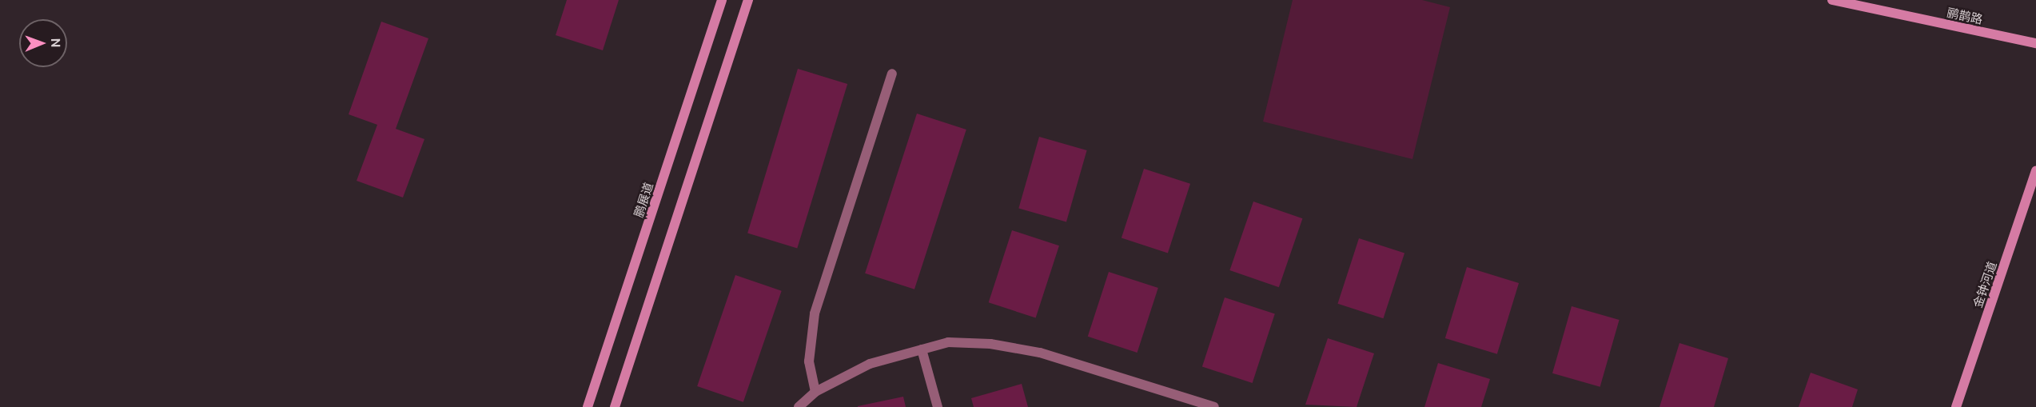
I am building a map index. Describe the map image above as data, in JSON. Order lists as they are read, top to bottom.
{
  "streets": {
    "street": ["鹂鹊路", "鹏展道", "金钟河道"]
  },
  "north": "right"
}
